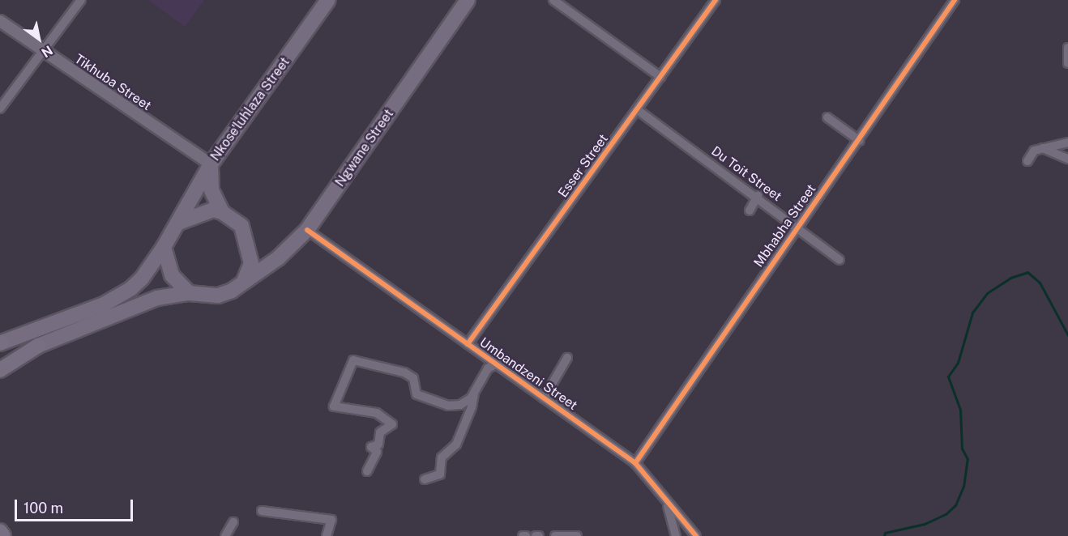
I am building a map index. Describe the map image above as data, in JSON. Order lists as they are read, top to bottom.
{
  "streets": {
    "main road": ["Nkose'luhlaza Street", "Ngwane Street"],
    "street": [
      "Tikhuba Street",
      "Esser Street",
      "Du Toit Street",
      "Mbhabha Street",
      "Umbandzeni Street"
    ]
  },
  "crossings": [
    ["Tikhuba Street", "Nkose'luhlaza Street"],
    ["Nkose'luhlaza Street", "Ngwane Street"],
    ["Ngwane Street", "Umbandzeni Street"],
    ["Esser Street", "Du Toit Street"],
    ["Esser Street", "Umbandzeni Street"],
    ["Du Toit Street", "Mbhabha Street"],
    ["Mbhabha Street", "Umbandzeni Street"]
  ],
  "scale_bar": "100 m",
  "north": "bottom right"
}
